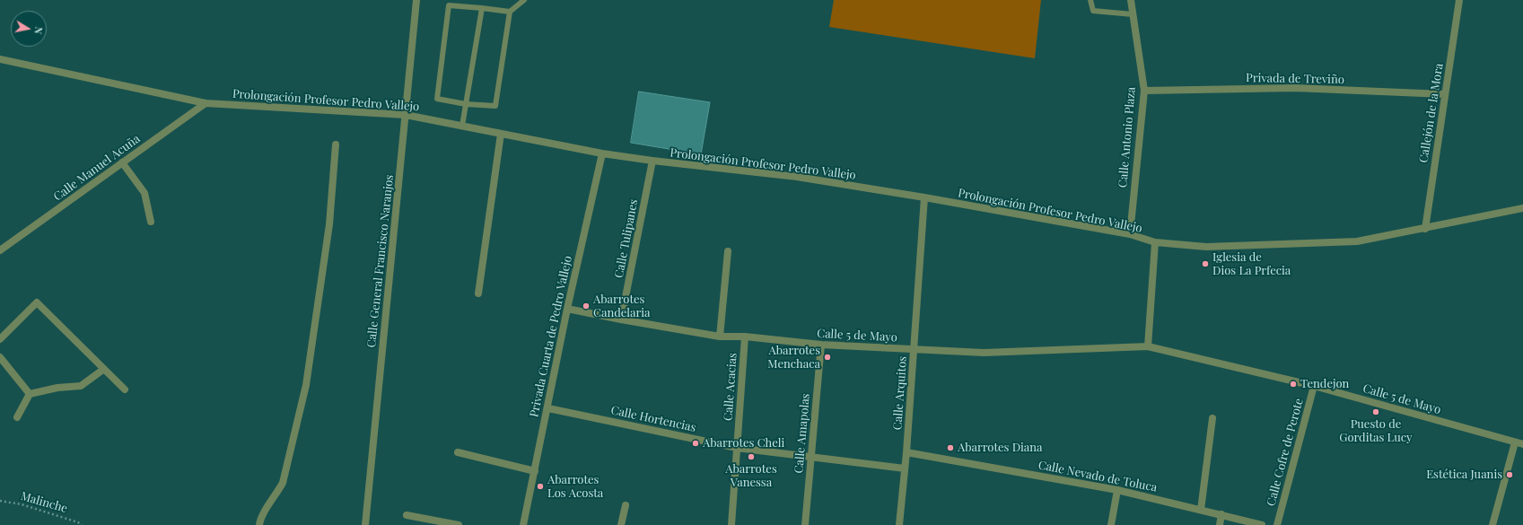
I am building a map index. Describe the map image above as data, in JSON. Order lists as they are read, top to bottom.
{
  "streets": {
    "street": [
      "Privada de Treviño",
      "Prolongación Profesor Pedro Vallejo",
      "Callejón de la Mora",
      "Calle Antonio Plaza",
      "Calle Manuel Acuña",
      "Calle Tulipanes",
      "Calle General Francisco Naranjos",
      "Calle 5 de Mayo",
      "Privada Cuarta de Pedro Vallejo",
      "Calle Acacias",
      "Calle Arquitos",
      "Calle Hortencias",
      "Calle Amapolas",
      "Calle Cofre de Perote",
      "Calle Nevado de Toluca"
    ],
    "path": ["Malinche"]
  },
  "crossings": [
    ["Privada de Treviño", "Callejón de la Mora"],
    ["Privada de Treviño", "Calle Antonio Plaza"],
    ["Prolongación Profesor Pedro Vallejo", "Callejón de la Mora"],
    ["Prolongación Profesor Pedro Vallejo", "Calle Antonio Plaza"],
    ["Prolongación Profesor Pedro Vallejo", "Calle Manuel Acuña"],
    ["Prolongación Profesor Pedro Vallejo", "Calle Tulipanes"],
    ["Prolongación Profesor Pedro Vallejo", "Calle General Francisco Naranjos"],
    ["Prolongación Profesor Pedro Vallejo", "Privada Cuarta de Pedro Vallejo"],
    ["Prolongación Profesor Pedro Vallejo", "Calle Arquitos"],
    ["Calle Tulipanes", "Calle 5 de Mayo"],
    ["Calle 5 de Mayo", "Privada Cuarta de Pedro Vallejo"],
    ["Calle 5 de Mayo", "Calle Acacias"],
    ["Calle 5 de Mayo", "Calle Arquitos"],
    ["Calle 5 de Mayo", "Calle Amapolas"],
    ["Calle 5 de Mayo", "Calle Cofre de Perote"],
    ["Privada Cuarta de Pedro Vallejo", "Calle Hortencias"],
    ["Calle Acacias", "Calle Hortencias"],
    ["Calle Arquitos", "Calle Hortencias"],
    ["Calle Arquitos", "Calle Nevado de Toluca"],
    ["Calle Hortencias", "Calle Amapolas"]
  ],
  "places": [
    "Iglesia de Dios La Prfecia",
    "Abarrotes Candelaria",
    "Abarrotes Menchaca",
    "Tendejon",
    "Puesto de Gorditas Lucy",
    "Abarrotes Cheli",
    "Abarrotes Diana",
    "Abarrotes Vanessa",
    "Estética Juanis",
    "Abarrotes Los Acosta"
  ],
  "north": "right"
}
